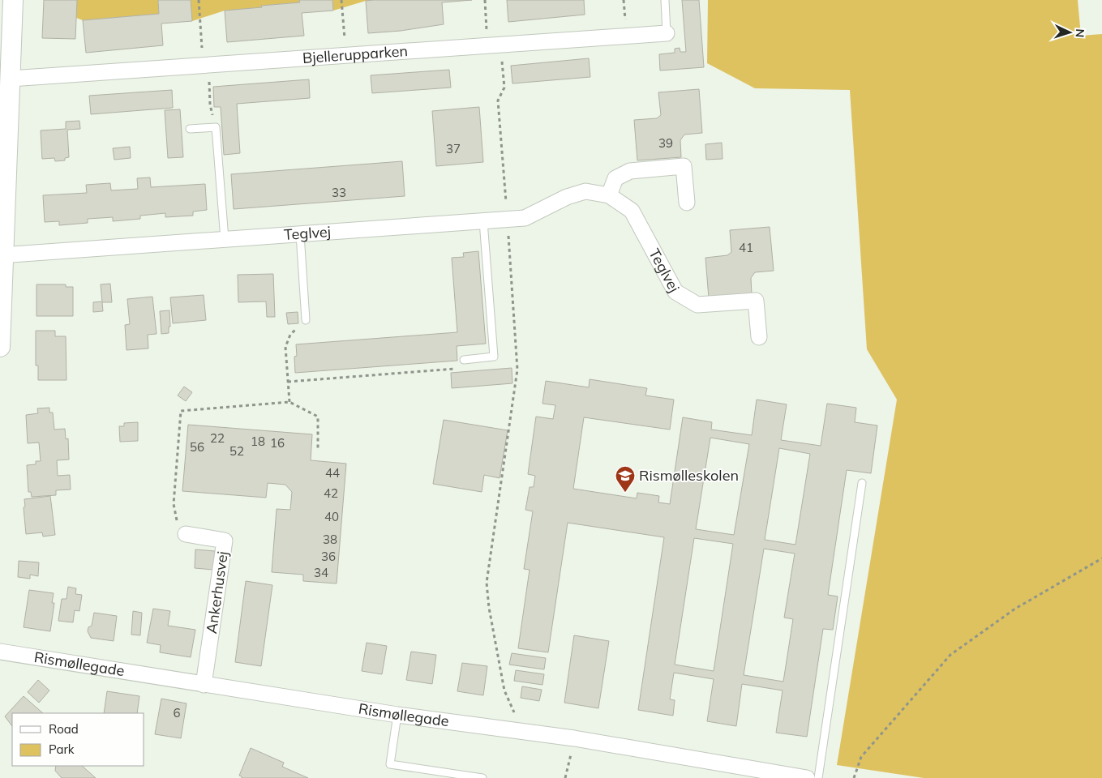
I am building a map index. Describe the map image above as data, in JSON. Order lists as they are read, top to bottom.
{
  "streets": {
    "street": [
      "Bjellerupparken",
      "Teglvej",
      "Ankerhusvej",
      "Rismøllegade"
    ]
  },
  "crossings": [
    ["Ankerhusvej", "Rismøllegade"]
  ],
  "places": {
    "school or university": ["Rismølleskolen"]
  },
  "house_numbers": [
    "39",
    "37",
    "33",
    "41",
    "22",
    "18",
    "16",
    "56",
    "52",
    "44",
    "42",
    "40",
    "38",
    "36",
    "34",
    "6"
  ],
  "legend": ["Road", "Park"],
  "north": "right"
}
